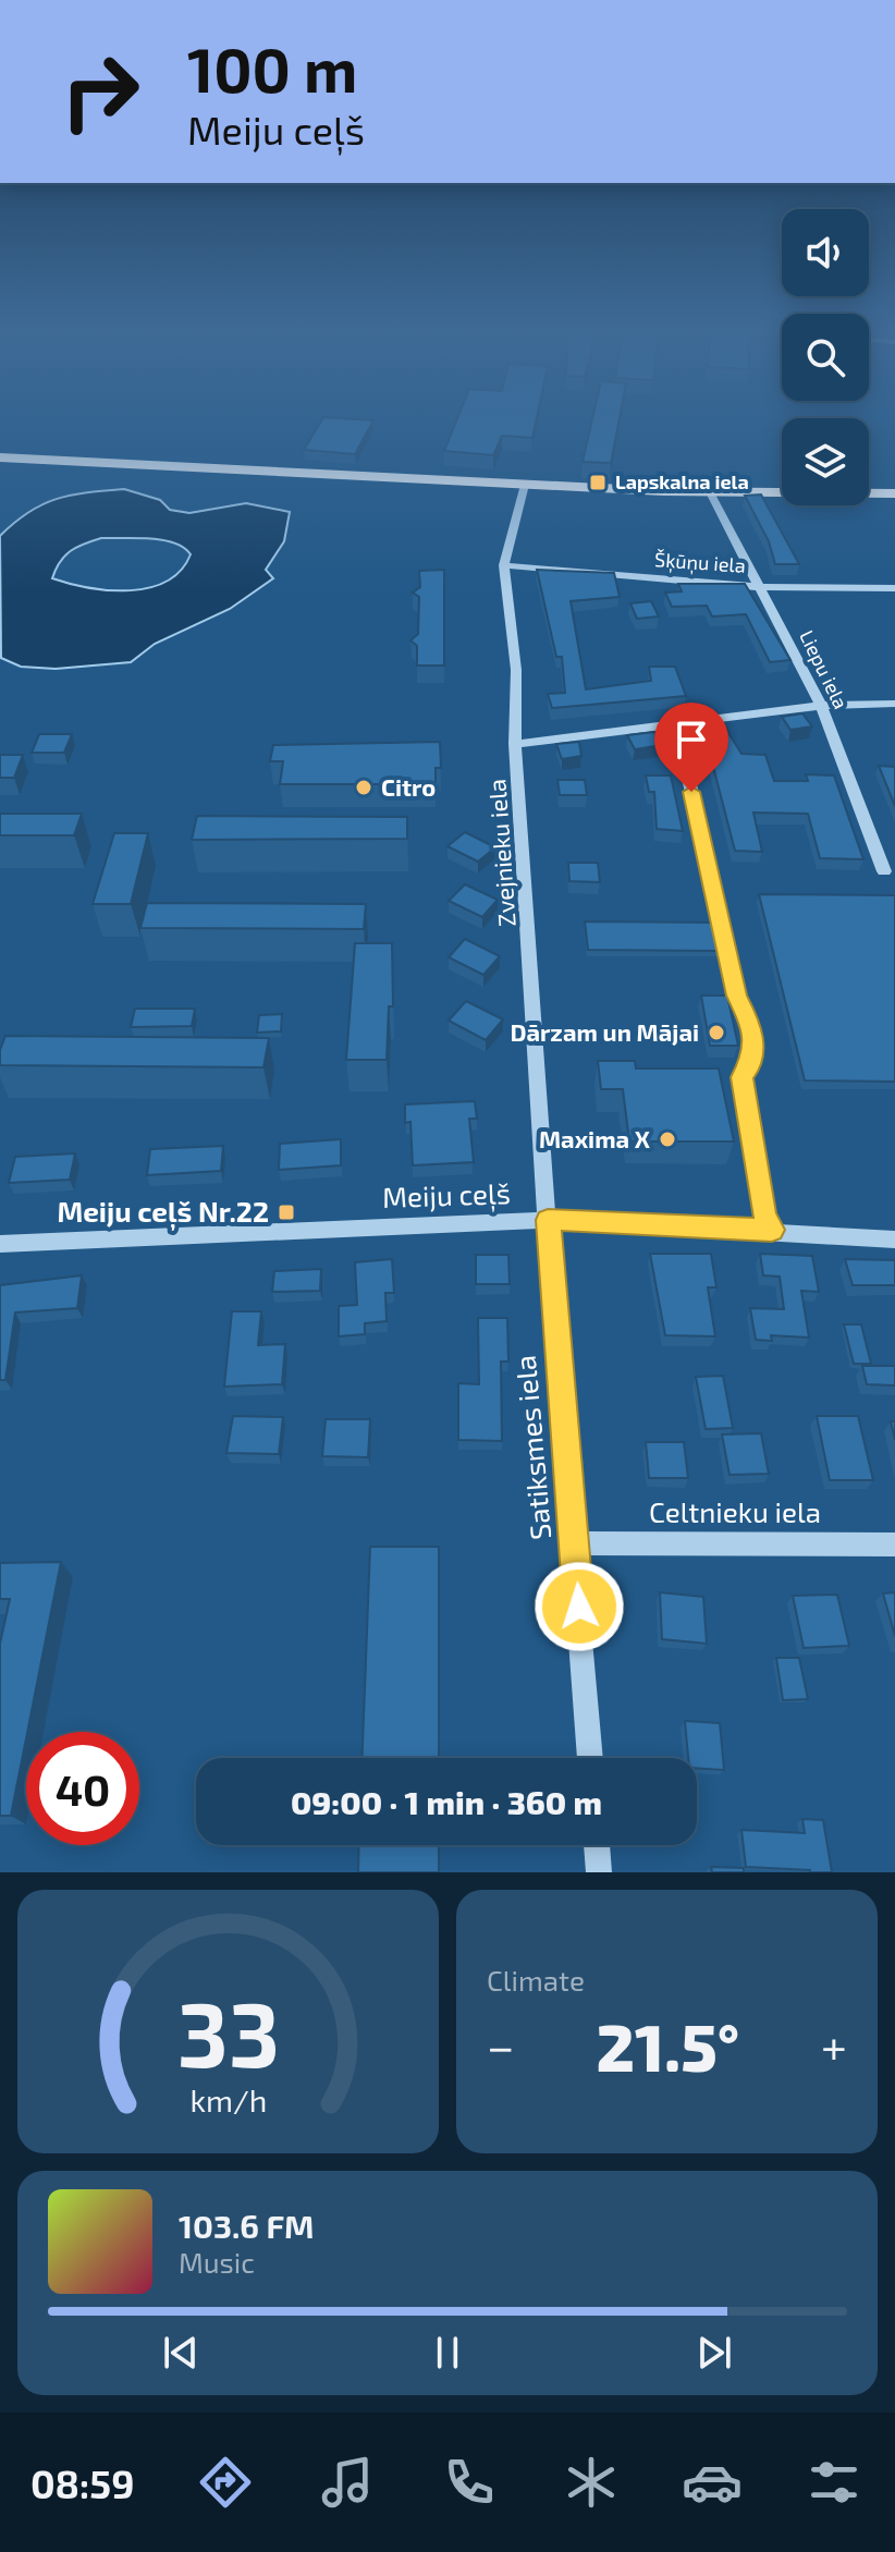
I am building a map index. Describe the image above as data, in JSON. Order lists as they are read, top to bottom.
{
  "streets": {
    "street": [
      "Šķūņu iela",
      "Liepu iela",
      "Zvejnieku iela",
      "Meiju ceļš",
      "Satiksmes iela",
      "Celtnieku iela"
    ]
  },
  "crossings": [
    ["Šķūņu iela", "Liepu iela"],
    ["Šķūņu iela", "Zvejnieku iela"],
    ["Zvejnieku iela", "Meiju ceļš"],
    ["Zvejnieku iela", "Satiksmes iela"],
    ["Meiju ceļš", "Satiksmes iela"],
    ["Satiksmes iela", "Celtnieku iela"]
  ],
  "places": {
    "transit": ["Lapskalna iela", "Meiju ceļš Nr.22"],
    "other": ["Citro", "Dārzam un Mājai", "Maxima X"]
  },
  "page": {
    "turn": ["100 m", "Meiju ceļš"],
    "limit": "40",
    "trip": "09:00 · 1 min · 360 m",
    "tile": "Climate",
    "heat": ["−", "21.5°", "+"],
    "song": ["103.6 FM", "Music"],
    "tabs": "08:59",
    "gauge": ["33", "km/h"]
  }
}
